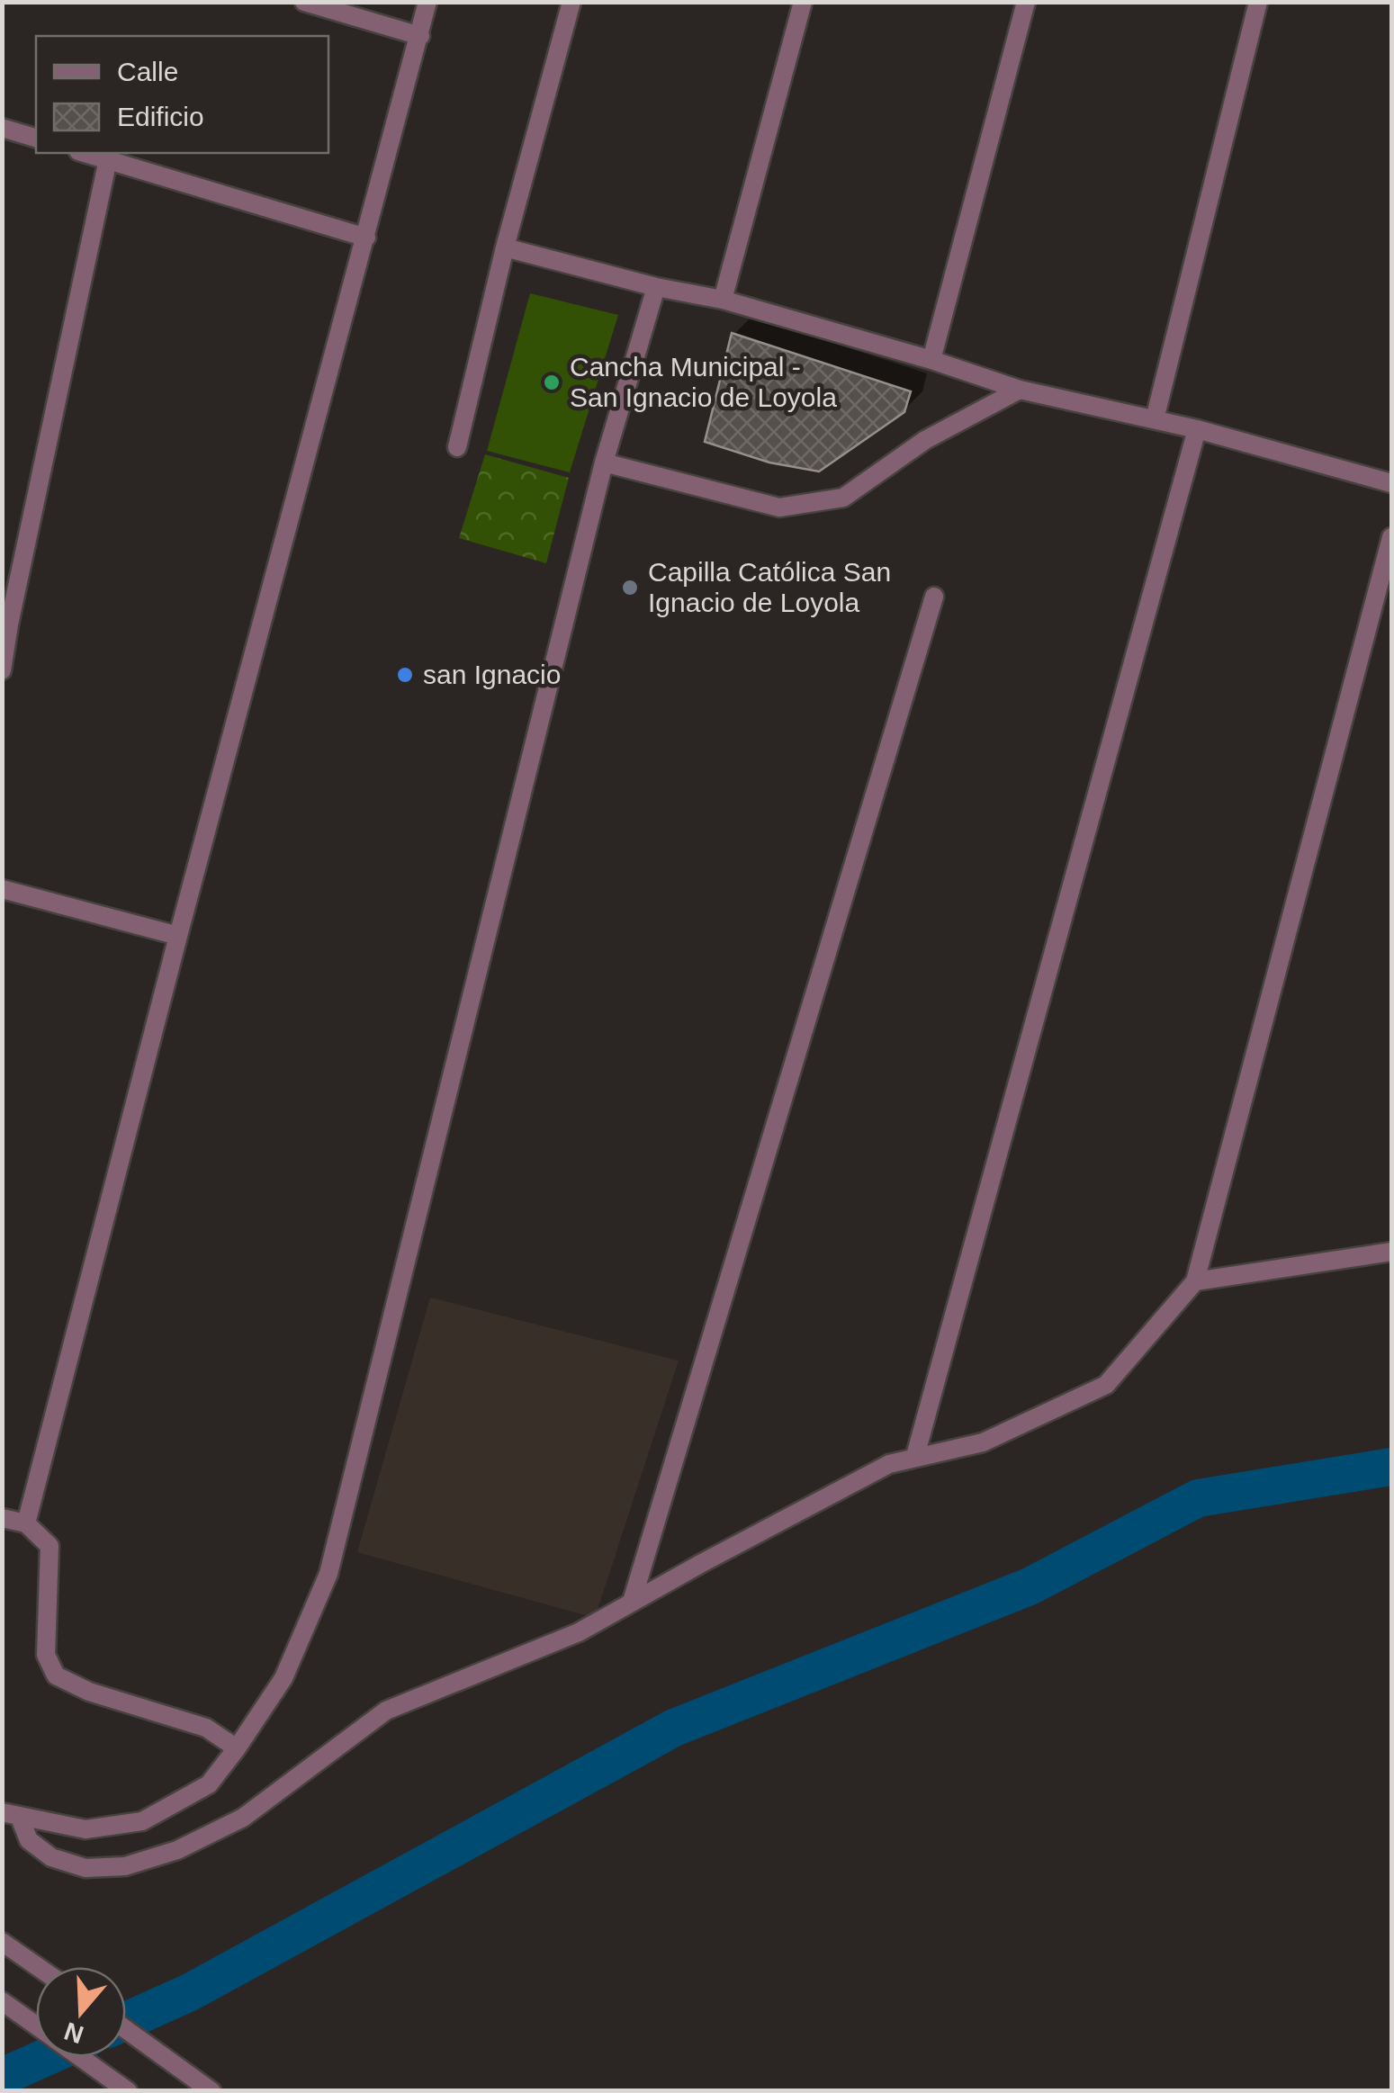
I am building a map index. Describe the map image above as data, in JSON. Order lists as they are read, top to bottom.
{
  "places": ["Cancha Municipal - San Ignacio de Loyola", "Capilla Católica San Ignacio de Loyola", "san Ignacio"],
  "legend": ["Calle", "Edificio"],
  "north": "bottom"
}
